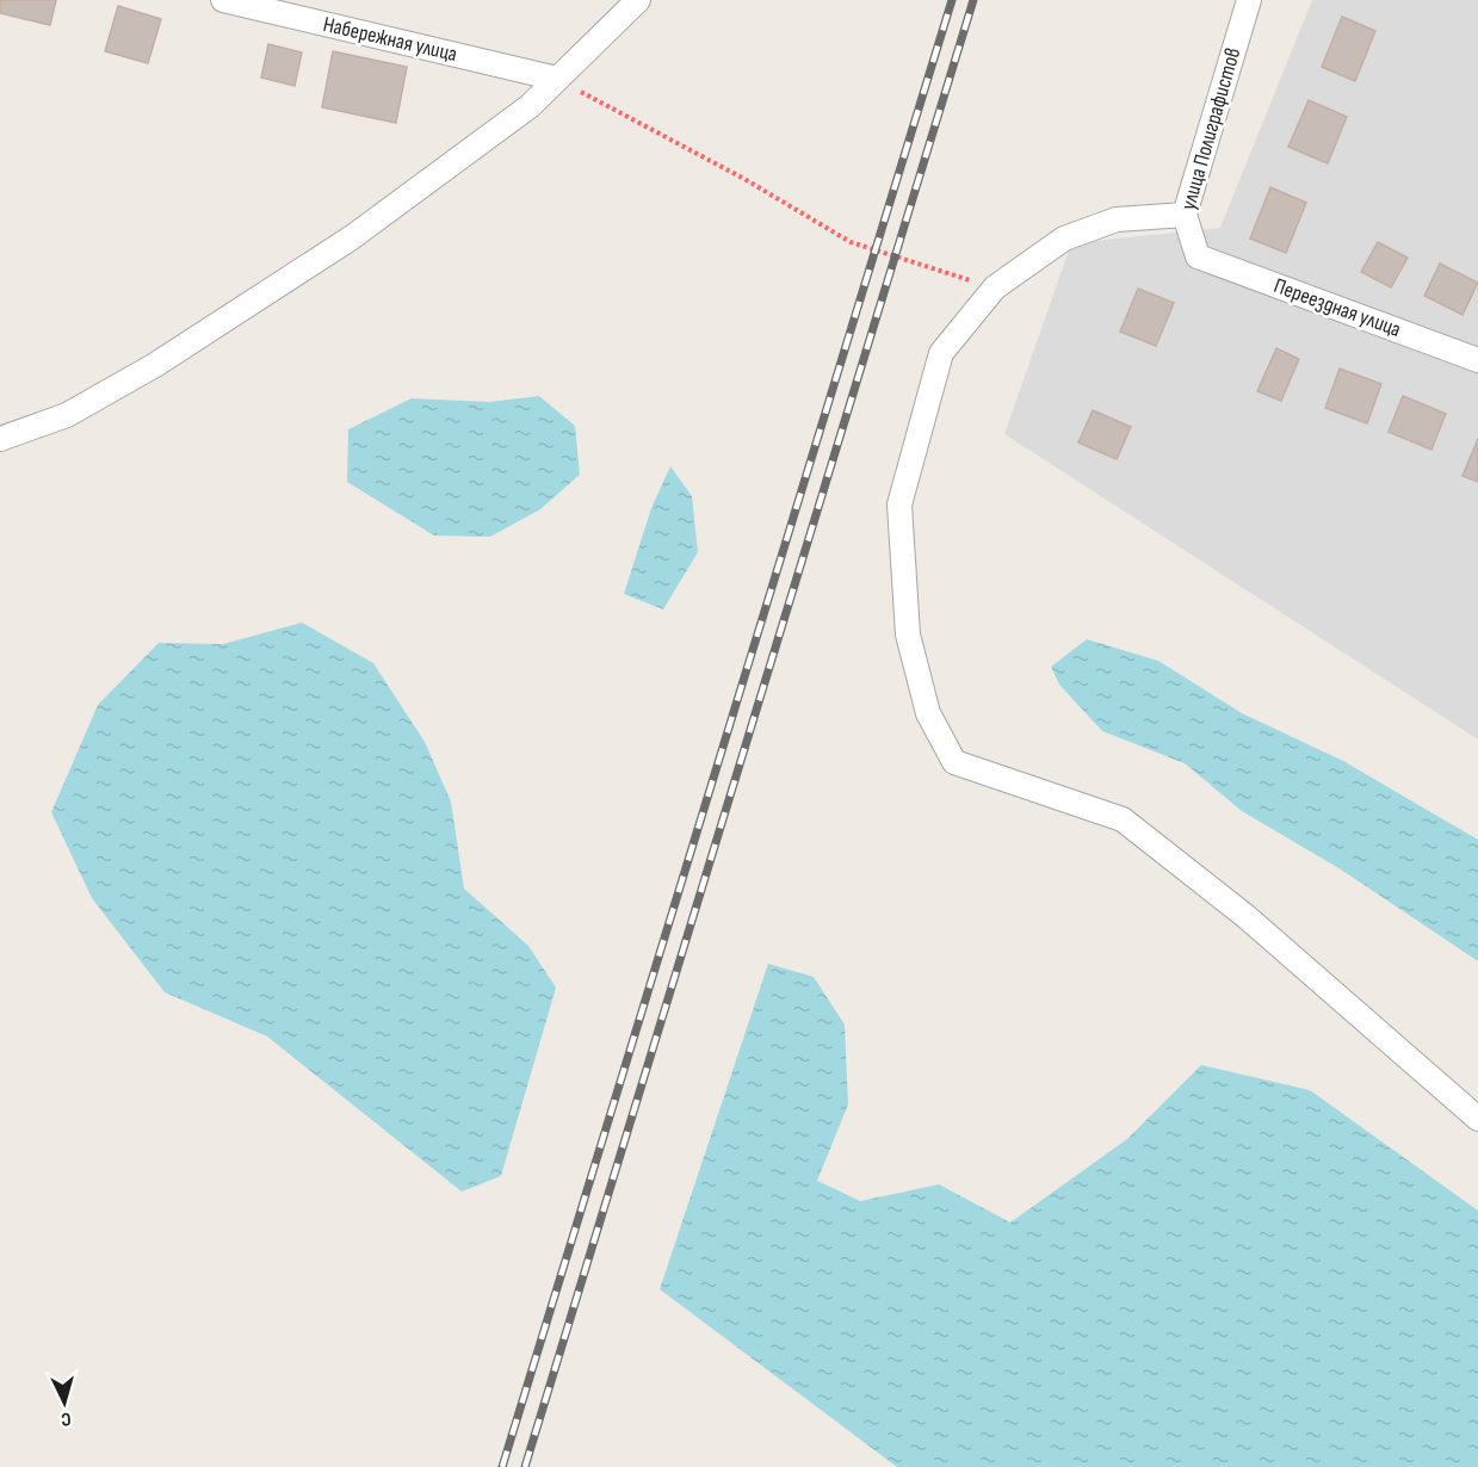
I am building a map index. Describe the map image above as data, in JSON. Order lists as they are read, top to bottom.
{
  "streets": {
    "street": ["Набережная улица", "улица Полиграфистов", "Переездная улица"]
  },
  "crossings": [
    ["улица Полиграфистов", "Переездная улица"]
  ],
  "north": "bottom"
}
